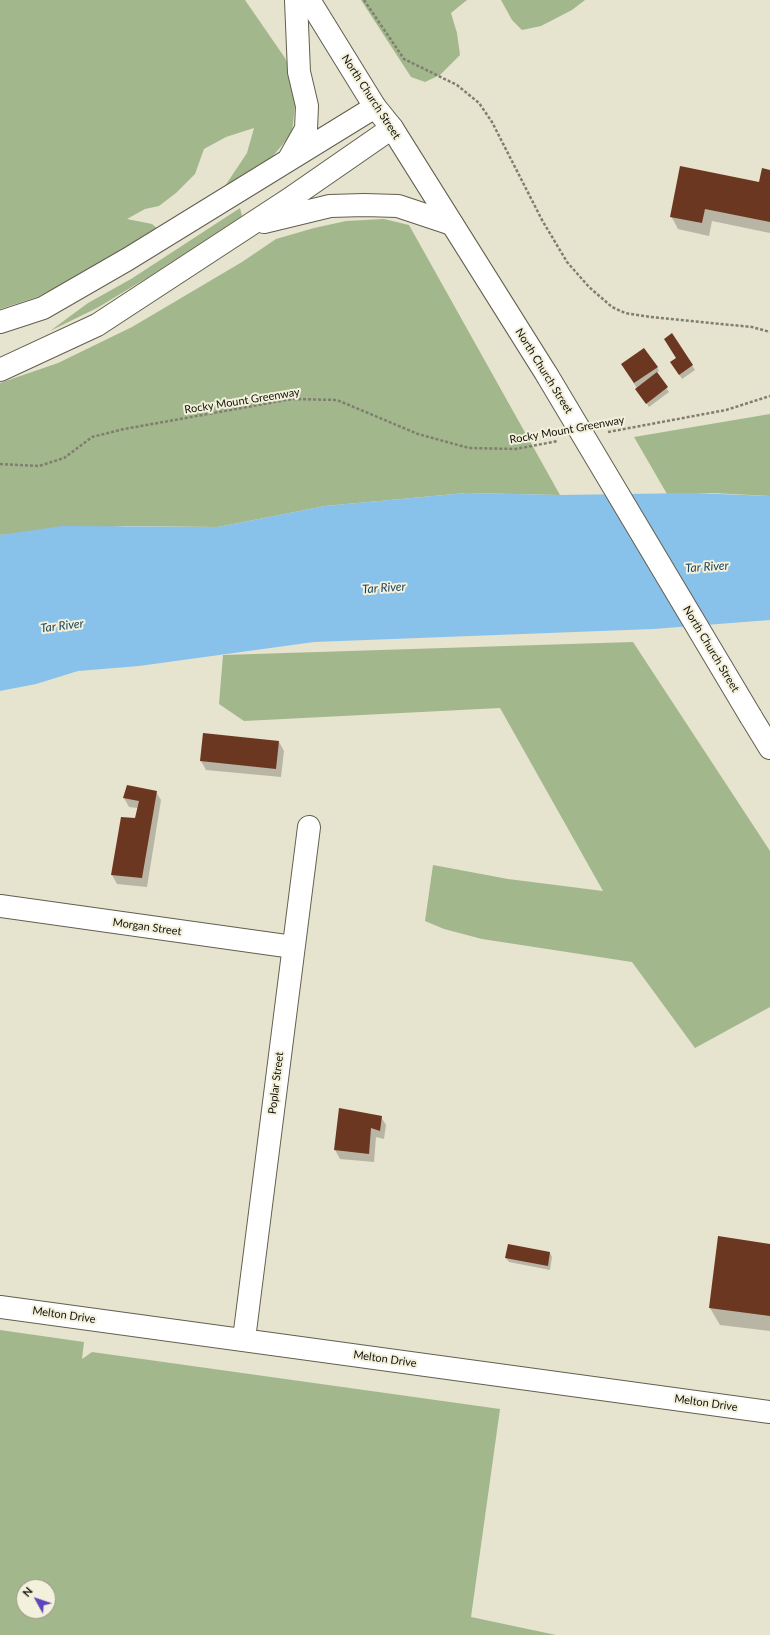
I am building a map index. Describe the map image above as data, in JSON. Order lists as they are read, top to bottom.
{
  "streets": {
    "main road": [
      "North Church Street",
      "Morgan Street",
      "Poplar Street",
      "Melton Drive"
    ],
    "path": ["Rocky Mount Greenway"]
  },
  "crossings": [
    ["Morgan Street", "Poplar Street"],
    ["Poplar Street", "Melton Drive"]
  ],
  "water": ["Tar River"],
  "north": "top left"
}
